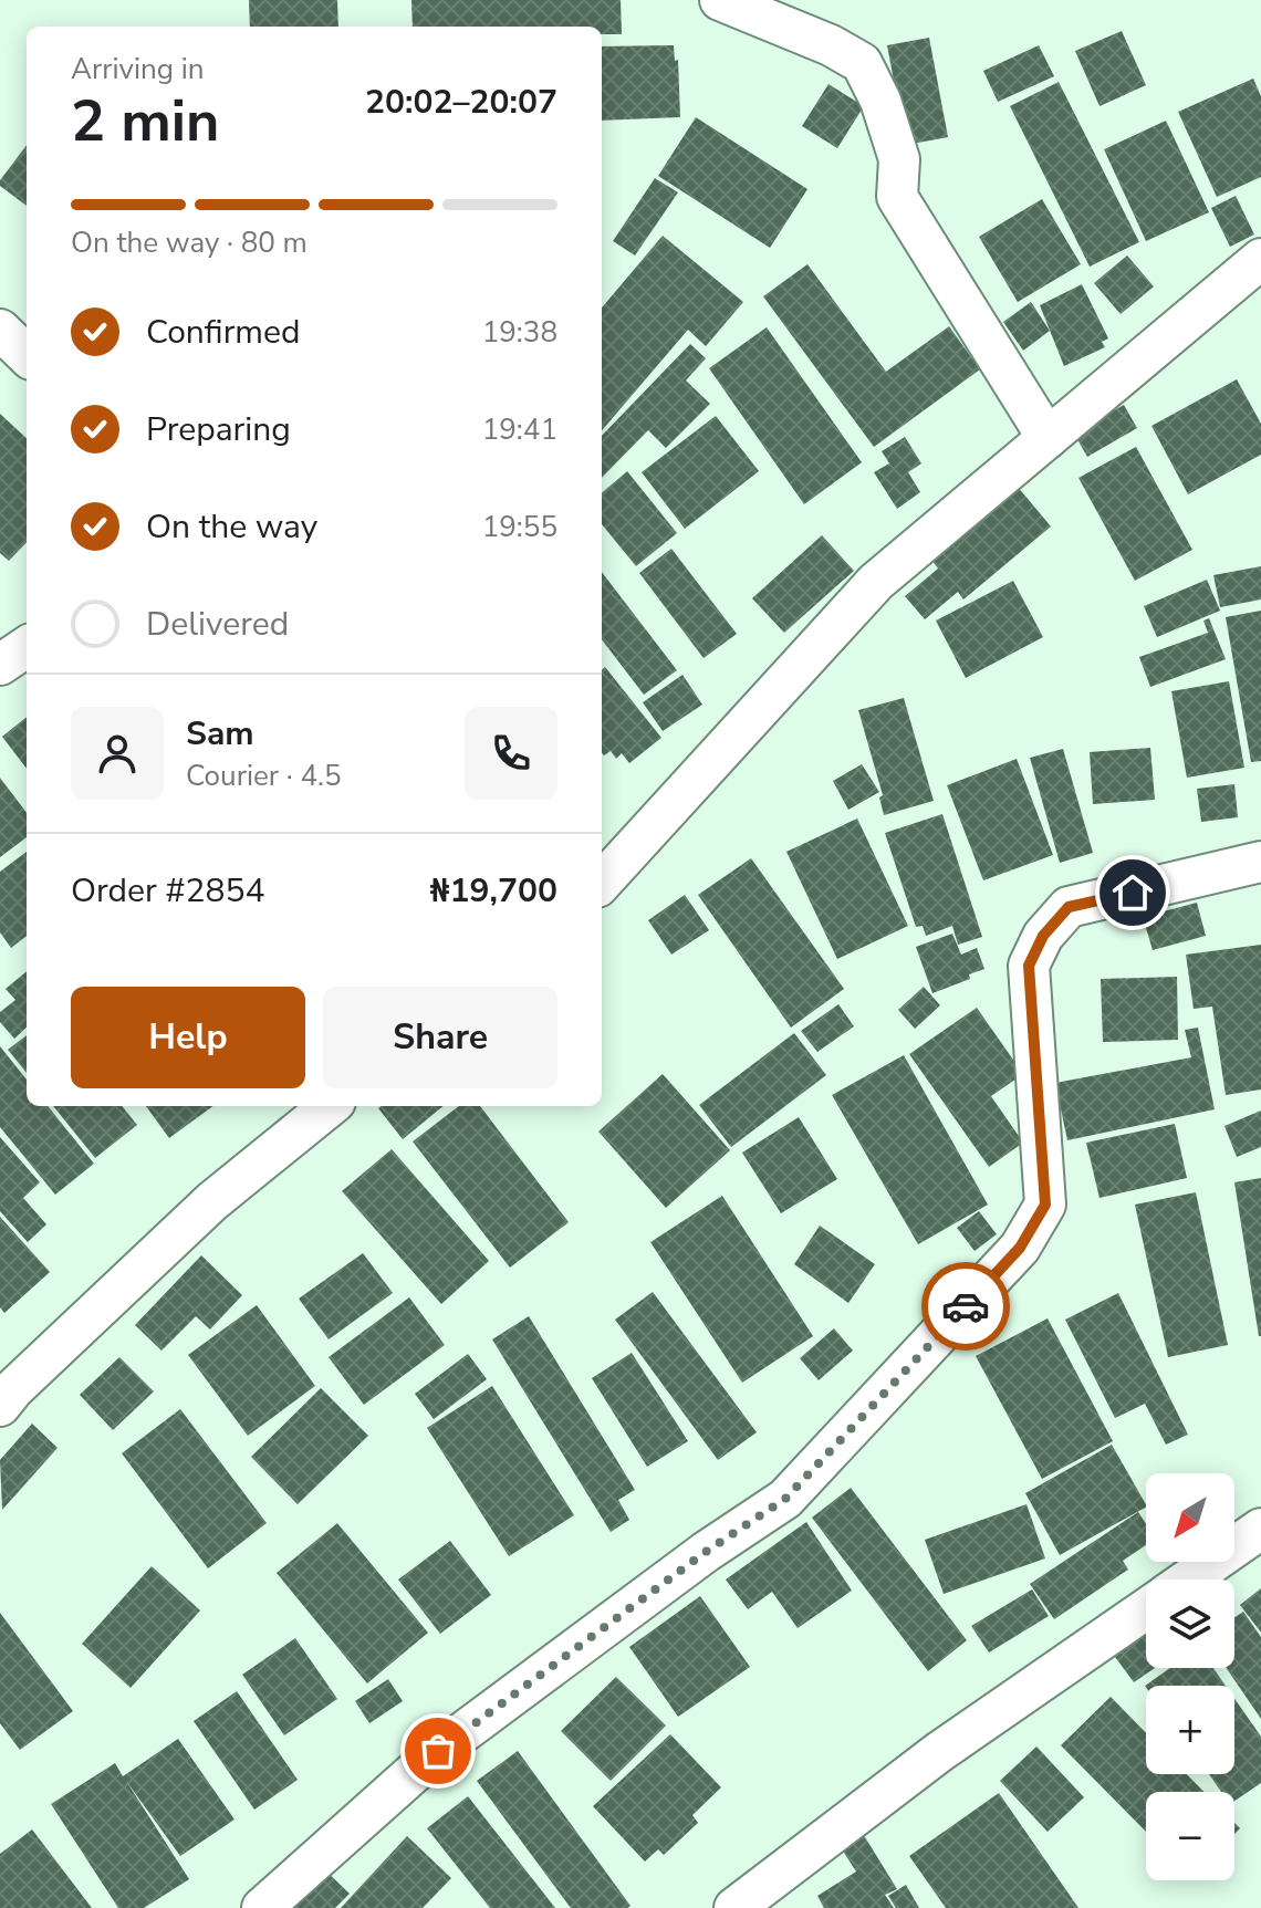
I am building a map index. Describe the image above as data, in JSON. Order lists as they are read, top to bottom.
{
  "north": "bottom left",
  "page": {
    "heading": ["2 min", "Arriving in", "20:02–20:07"],
    "panel": [
      "Sam",
      "Courier · 4.5",
      "Order #2854",
      "₦19,700"
    ],
    "bar": "On the way · 80 m",
    "list": [
      ["Confirmed", "19:38"],
      ["Preparing", "19:41"],
      ["On the way", "19:55"],
      "Delivered"
    ],
    "buttons": ["Help", "Share"],
    "map_buttons": ["+", "−"]
  }
}
